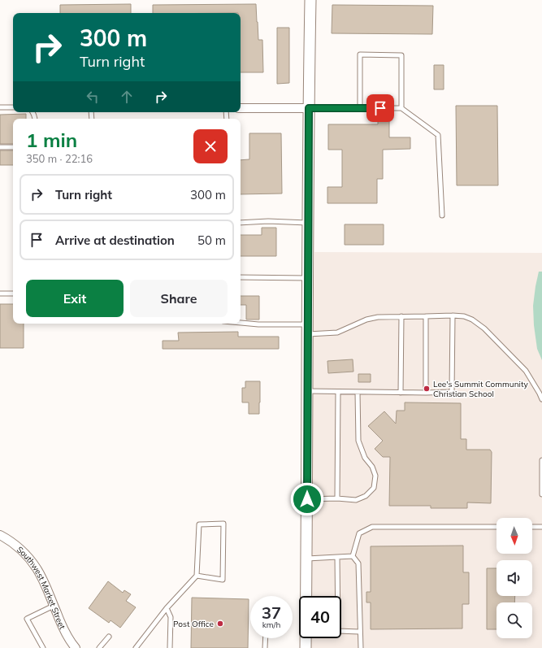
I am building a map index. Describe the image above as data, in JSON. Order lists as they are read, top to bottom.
{
  "streets": {
    "street": ["Southwest Market Street"]
  },
  "places": ["Lee's Summit Community Christian School", "Post Office"],
  "north": "bottom",
  "page": {
    "turn": ["300 m", "Turn right"],
    "heading": ["1 min", "350 m · 22:16"],
    "list": [
      {
        "name": "Turn right",
        "value": "300 m"
      },
      {
        "name": "Arrive at destination",
        "value": "50 m"
      }
    ],
    "buttons": ["Exit", "Share"],
    "speed": "37 km/h",
    "limit": "40"
  }
}
